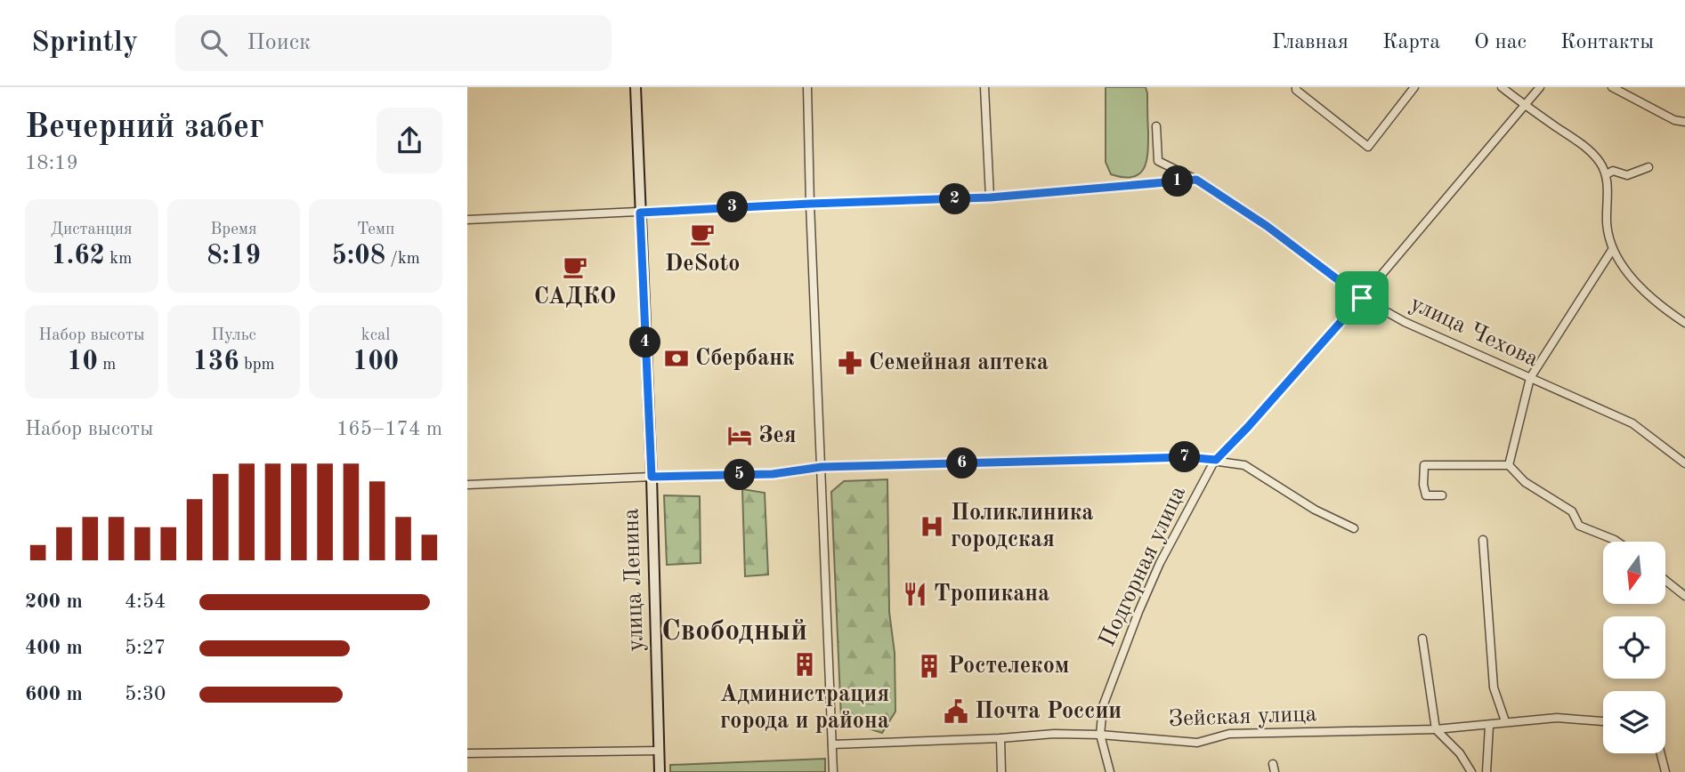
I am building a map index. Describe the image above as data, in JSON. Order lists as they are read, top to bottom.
{
  "streets": {
    "main road": ["улица Ленина"],
    "street": ["улица Чехова", "Подгорная улица", "Зейская улица"]
  },
  "crossings": [
    ["улица Чехова", "Подгорная улица"],
    ["Подгорная улица", "Зейская улица"]
  ],
  "districts": ["Свободный"],
  "places": {
    "cafe": ["DeSoto", "САДКО"],
    "bank": ["Сбербанк"],
    "pharmacy": ["Семейная аптека"],
    "hotel": ["Зея"],
    "hospital": ["Поликлиника городская"],
    "restaurant": ["Тропикана"],
    "building": ["Администрация города и района", "Ростелеком"],
    "public building": ["Почта России"]
  },
  "north": "bottom",
  "page": {
    "header": "Sprintly",
    "search": "Поиск",
    "nav": [
      "Главная",
      "Карта",
      "О нас",
      "Контакты"
    ],
    "heading": ["Вечерний забег", "18:19"],
    "pins": [
      "1",
      "2",
      "3",
      "4",
      "7",
      "6",
      "5"
    ],
    "stats": [
      ["Дистанция", "1.62 km"],
      ["Время", "8:19"],
      ["Темп", "5:08 /km"],
      ["Набор высоты", "10 m"],
      ["Пульс", "136 bpm"],
      ["kcal", "100"]
    ],
    "chart": ["Набор высоты", "165–174 m"],
    "list": [
      {
        "name": "200 m",
        "note": "4:54"
      },
      {
        "name": "400 m",
        "note": "5:27"
      },
      {
        "name": "600 m",
        "note": "5:30"
      }
    ]
  }
}
